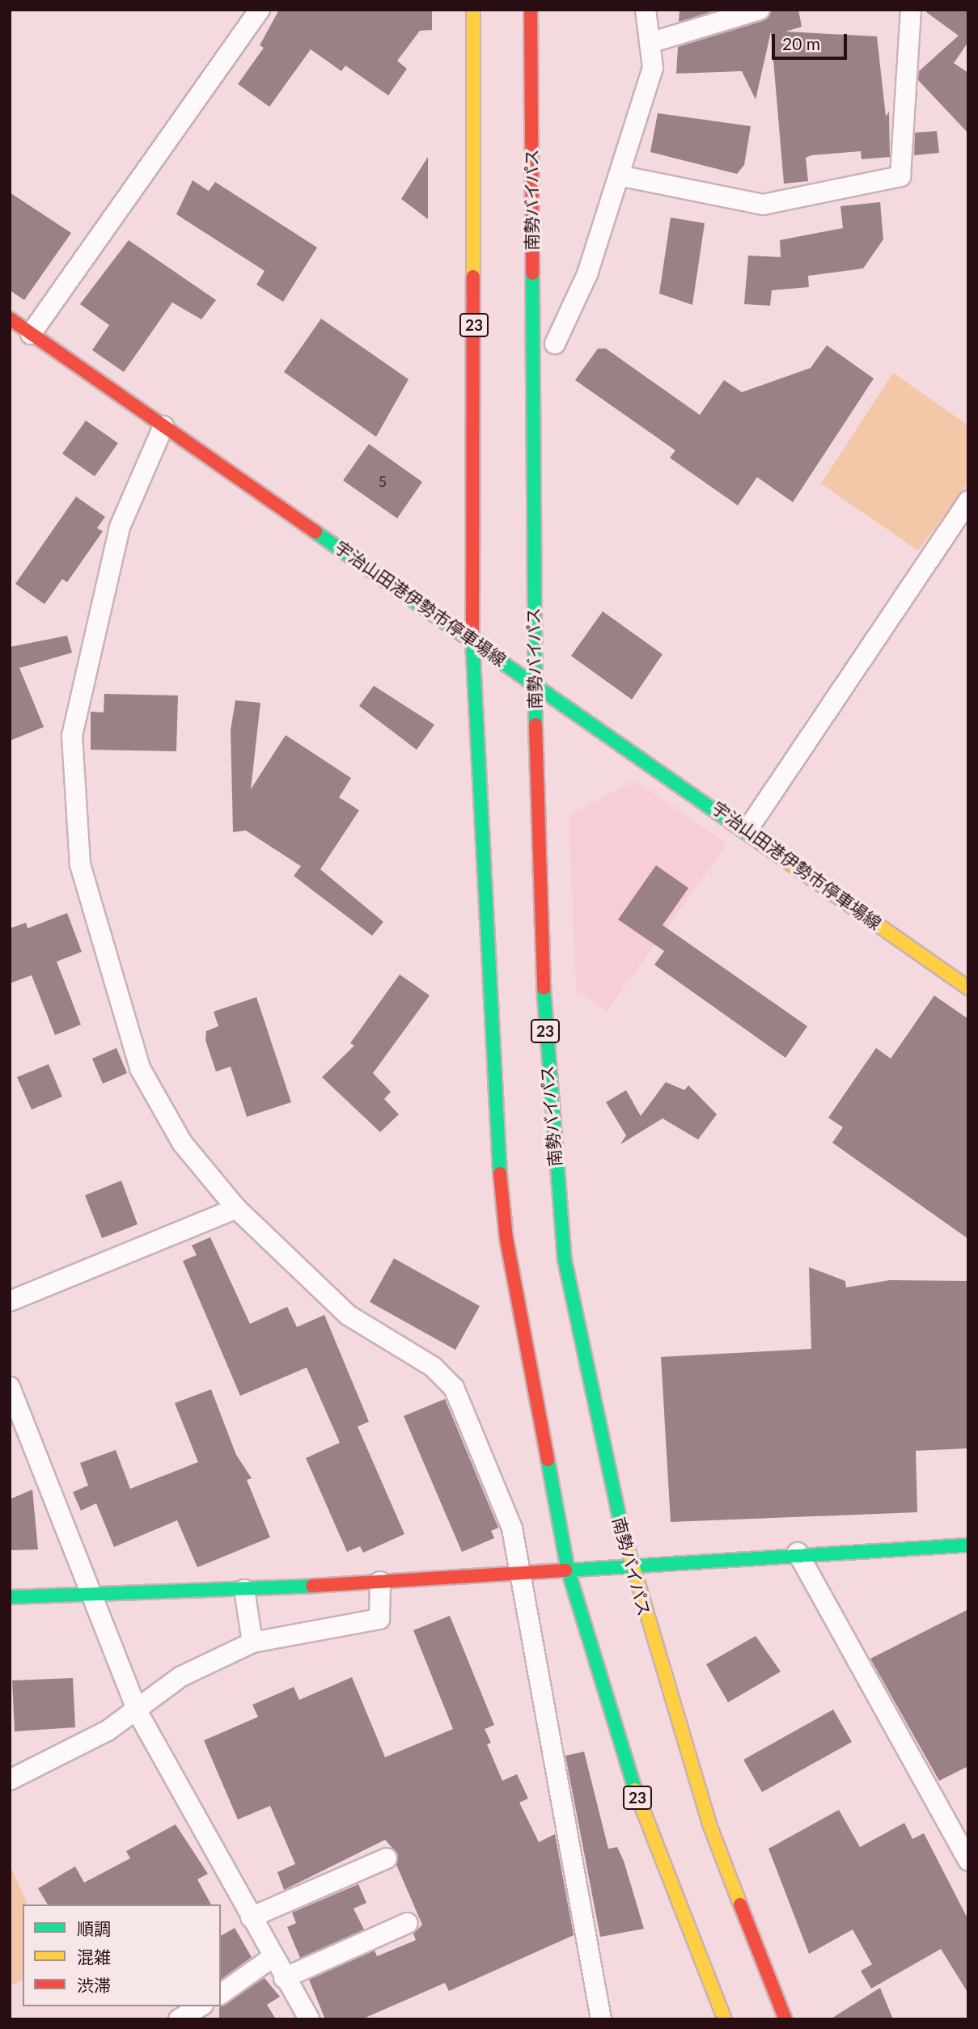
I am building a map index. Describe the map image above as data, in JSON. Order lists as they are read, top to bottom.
{
  "streets": {
    "main road": ["南勢バイパス", "23", "宇治山田港伊勢市停車場線"]
  },
  "crossings": [
    ["南勢バイパス", "宇治山田港伊勢市停車場線"],
    ["23", "宇治山田港伊勢市停車場線"]
  ],
  "house_numbers": ["5"],
  "legend": ["順調", "混雑", "渋滞"],
  "scale_bar": "20 m"
}
